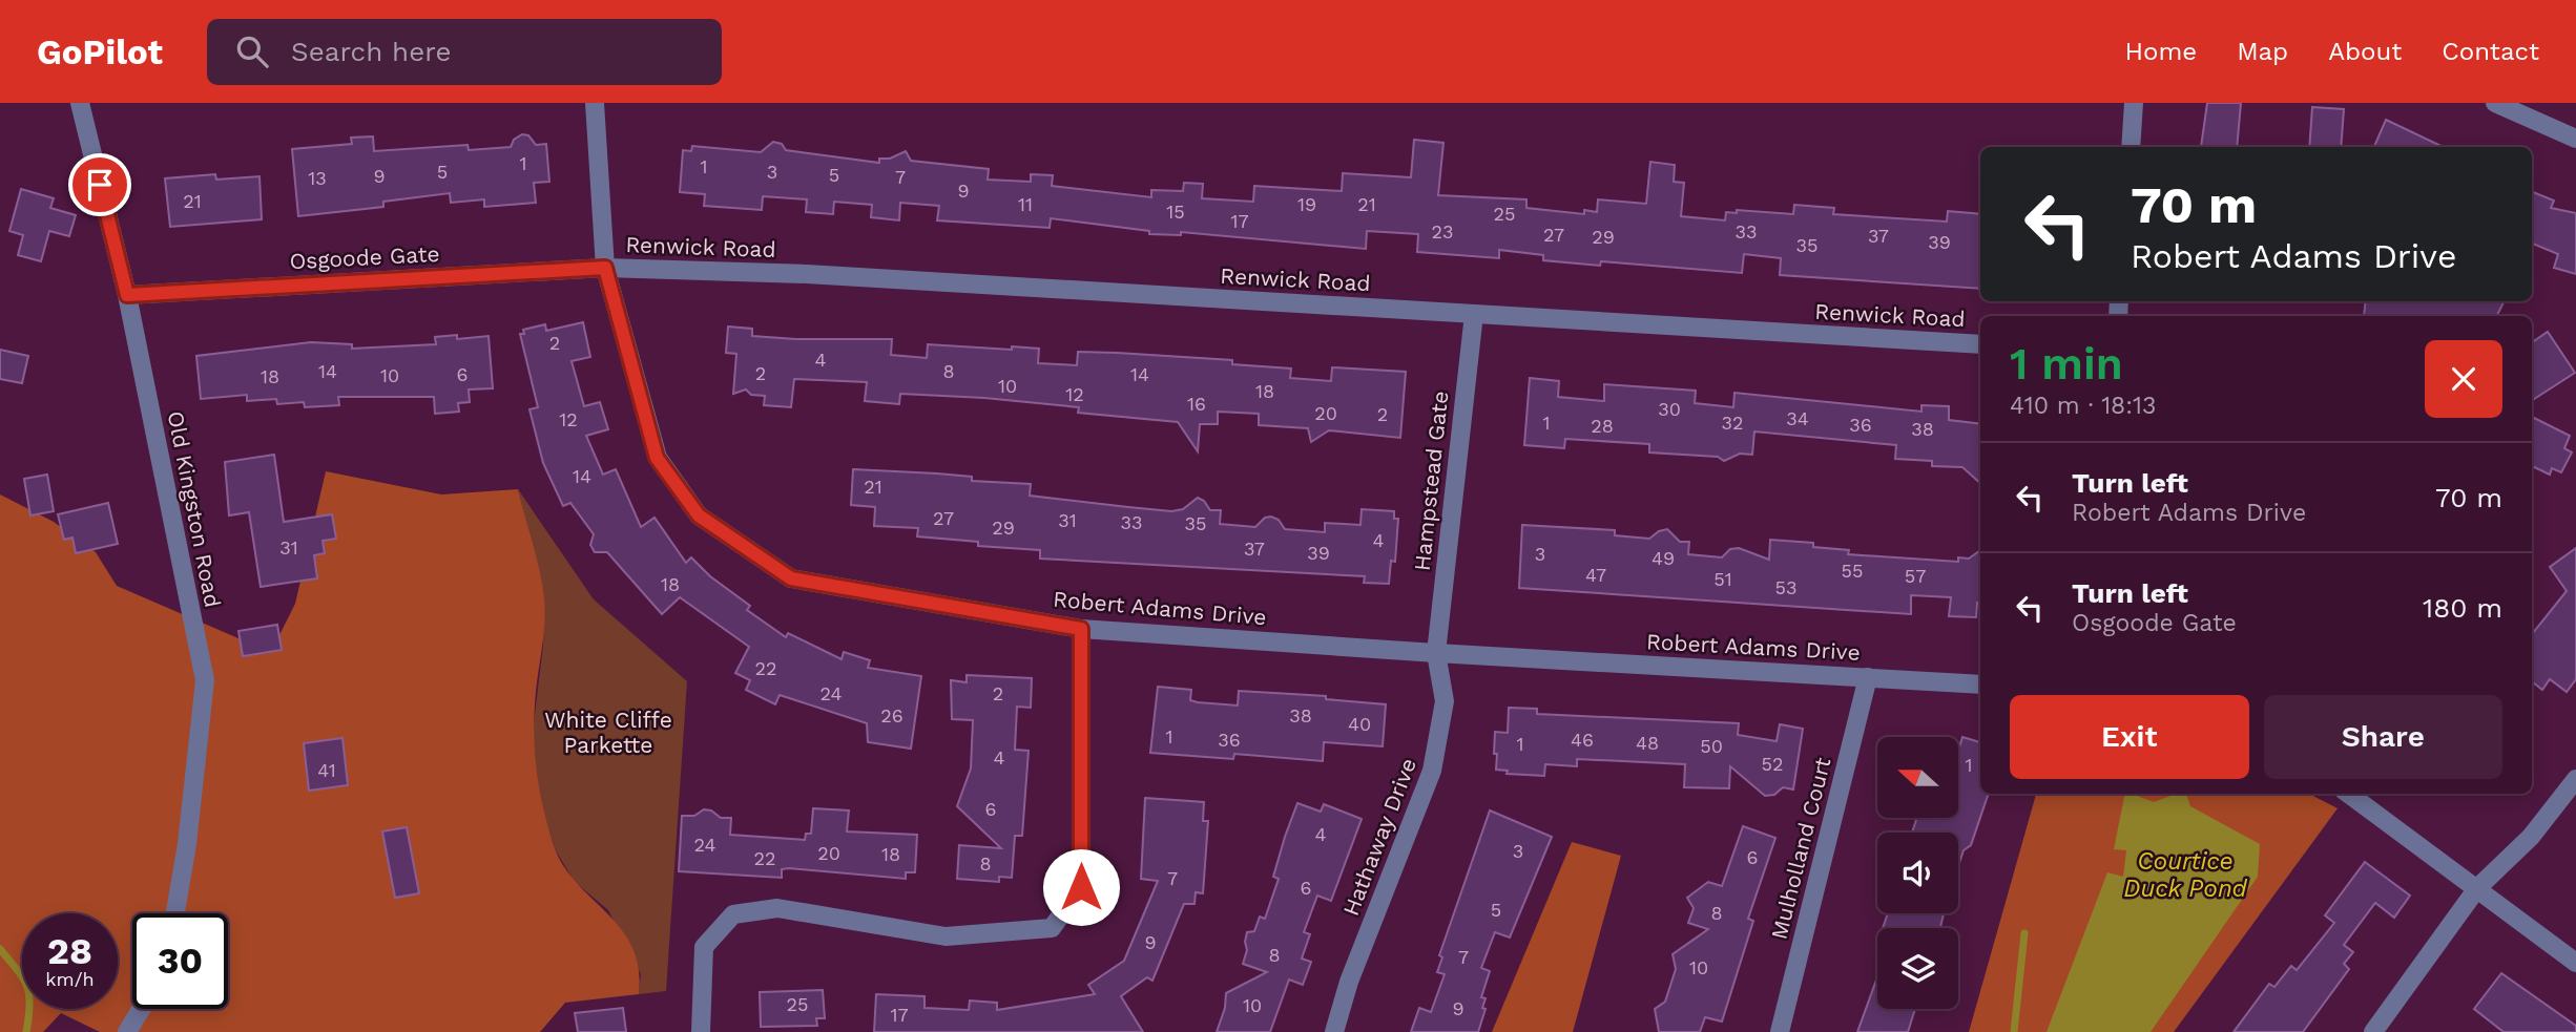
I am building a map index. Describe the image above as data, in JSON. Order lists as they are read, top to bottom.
{
  "streets": {
    "street": [
      "Renwick Road",
      "Osgoode Gate",
      "Hampstead Gate",
      "Old Kingston Road",
      "Robert Adams Drive",
      "Hathaway Drive",
      "Mulholland Court"
    ]
  },
  "crossings": [
    ["Renwick Road", "Osgoode Gate"],
    ["Renwick Road", "Hampstead Gate"],
    ["Renwick Road", "Robert Adams Drive"],
    ["Osgoode Gate", "Old Kingston Road"],
    ["Osgoode Gate", "Robert Adams Drive"],
    ["Hampstead Gate", "Robert Adams Drive"],
    ["Hampstead Gate", "Hathaway Drive"],
    ["Robert Adams Drive", "Hathaway Drive"],
    ["Robert Adams Drive", "Mulholland Court"]
  ],
  "water": ["Courtice Duck Pond"],
  "parks": ["White Cliffe Parkette"],
  "house_numbers": [
    "1",
    "1",
    "5",
    "3",
    "5",
    "9",
    "7",
    "13",
    "9",
    "21",
    "11",
    "19",
    "21",
    "15",
    "25",
    "17",
    "23",
    "33",
    "27",
    "37",
    "29",
    "39",
    "35",
    "2",
    "4",
    "14",
    "8",
    "2",
    "6",
    "14",
    "10",
    "18",
    "10",
    "18",
    "12",
    "16",
    "30",
    "20",
    "2",
    "34",
    "12",
    "1",
    "32",
    "36",
    "28",
    "38",
    "14",
    "21",
    "27",
    "31",
    "33",
    "35",
    "29",
    "4",
    "31",
    "37",
    "39",
    "3",
    "49",
    "55",
    "47",
    "57",
    "51",
    "18",
    "53",
    "22",
    "24",
    "2",
    "26",
    "38",
    "40",
    "1",
    "36",
    "46",
    "48",
    "1",
    "50",
    "4",
    "52",
    "1",
    "41",
    "6",
    "4",
    "24",
    "3",
    "20",
    "18",
    "6",
    "22",
    "8",
    "7",
    "6",
    "5",
    "8",
    "9",
    "8",
    "7",
    "10",
    "25",
    "10",
    "9",
    "17"
  ],
  "north": "left",
  "page": {
    "header": "GoPilot",
    "search": "Search here",
    "nav": [
      "Home",
      "Map",
      "About",
      "Contact"
    ],
    "turn": ["70 m", "Robert Adams Drive"],
    "heading": ["1 min", "410 m · 18:13"],
    "list": [
      {
        "name": "Turn left",
        "note": "Robert Adams Drive",
        "value": "70 m"
      },
      {
        "name": "Turn left",
        "note": "Osgoode Gate",
        "value": "180 m"
      }
    ],
    "buttons": ["Exit", "Share"],
    "speed": "28 km/h",
    "limit": "30"
  }
}
